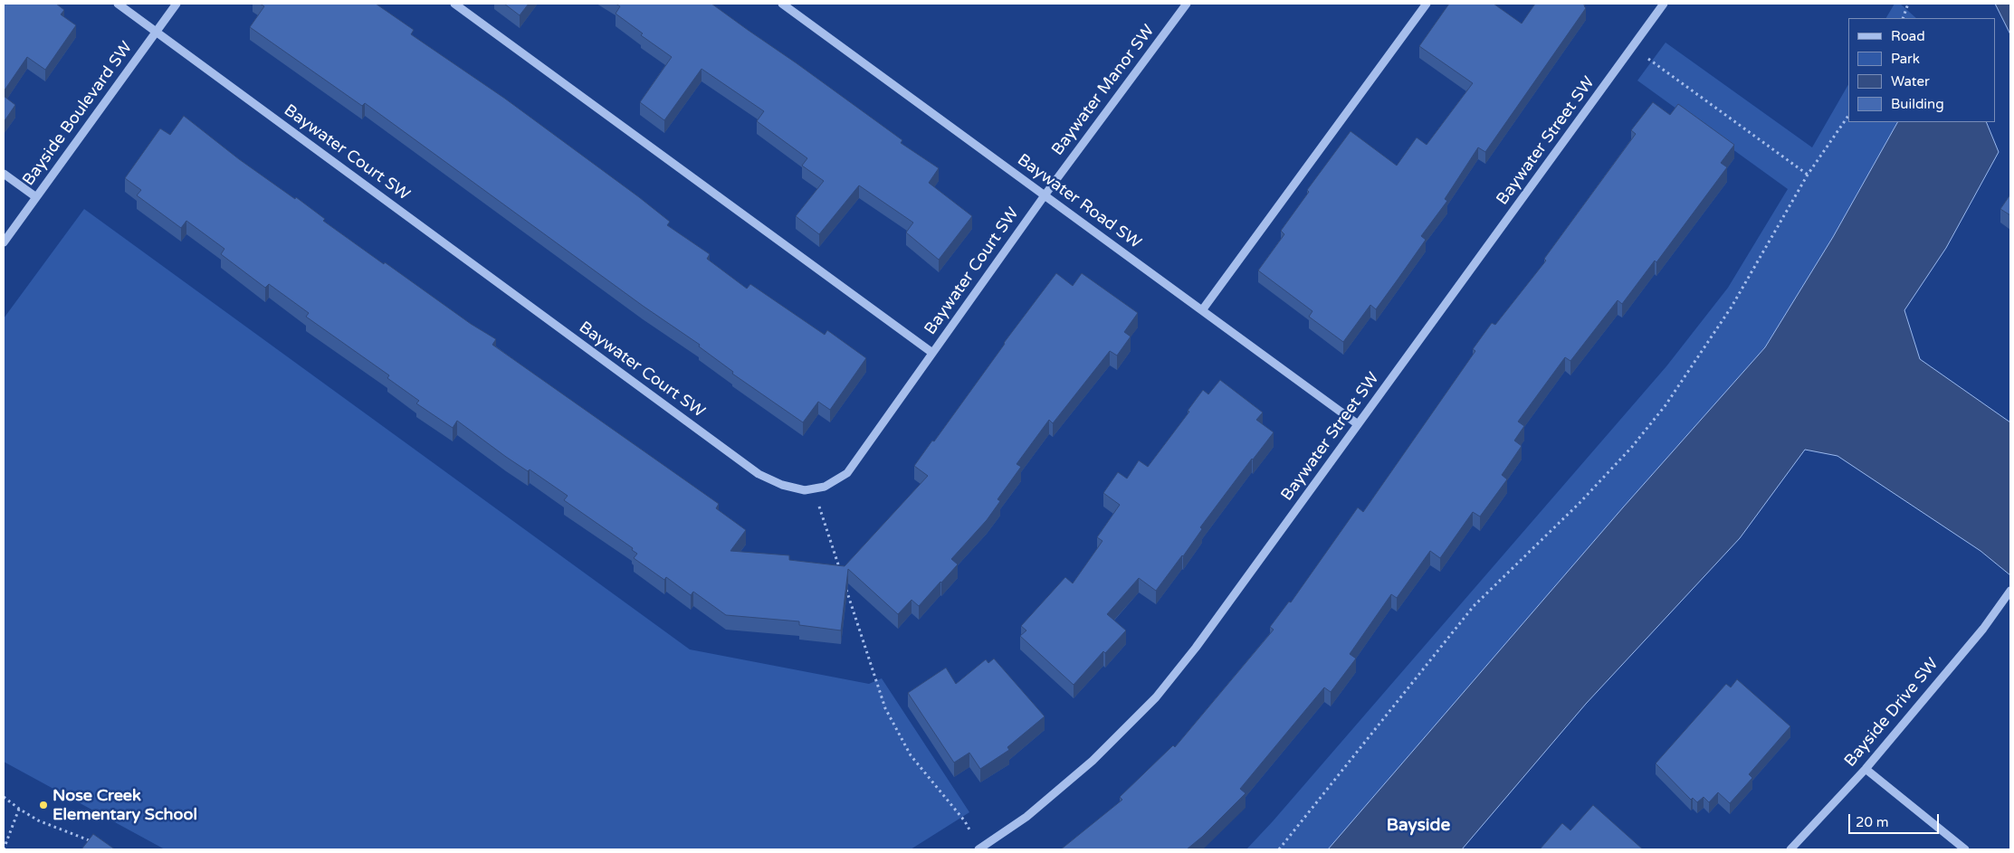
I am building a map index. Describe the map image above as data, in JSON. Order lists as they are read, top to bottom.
{
  "streets": {
    "street": [
      "Baywater Manor SW",
      "Bayside Boulevard SW",
      "Baywater Street SW",
      "Baywater Court SW",
      "Baywater Road SW",
      "Bayside Drive SW"
    ]
  },
  "crossings": [
    ["Baywater Manor SW", "Baywater Court SW"],
    ["Baywater Manor SW", "Baywater Road SW"],
    ["Bayside Boulevard SW", "Baywater Court SW"],
    ["Baywater Street SW", "Baywater Road SW"],
    ["Baywater Court SW", "Baywater Road SW"]
  ],
  "districts": ["Bayside"],
  "places": ["Nose Creek Elementary School"],
  "legend": [
    "Road",
    "Park",
    "Water",
    "Building"
  ],
  "scale_bar": "20 m"
}
